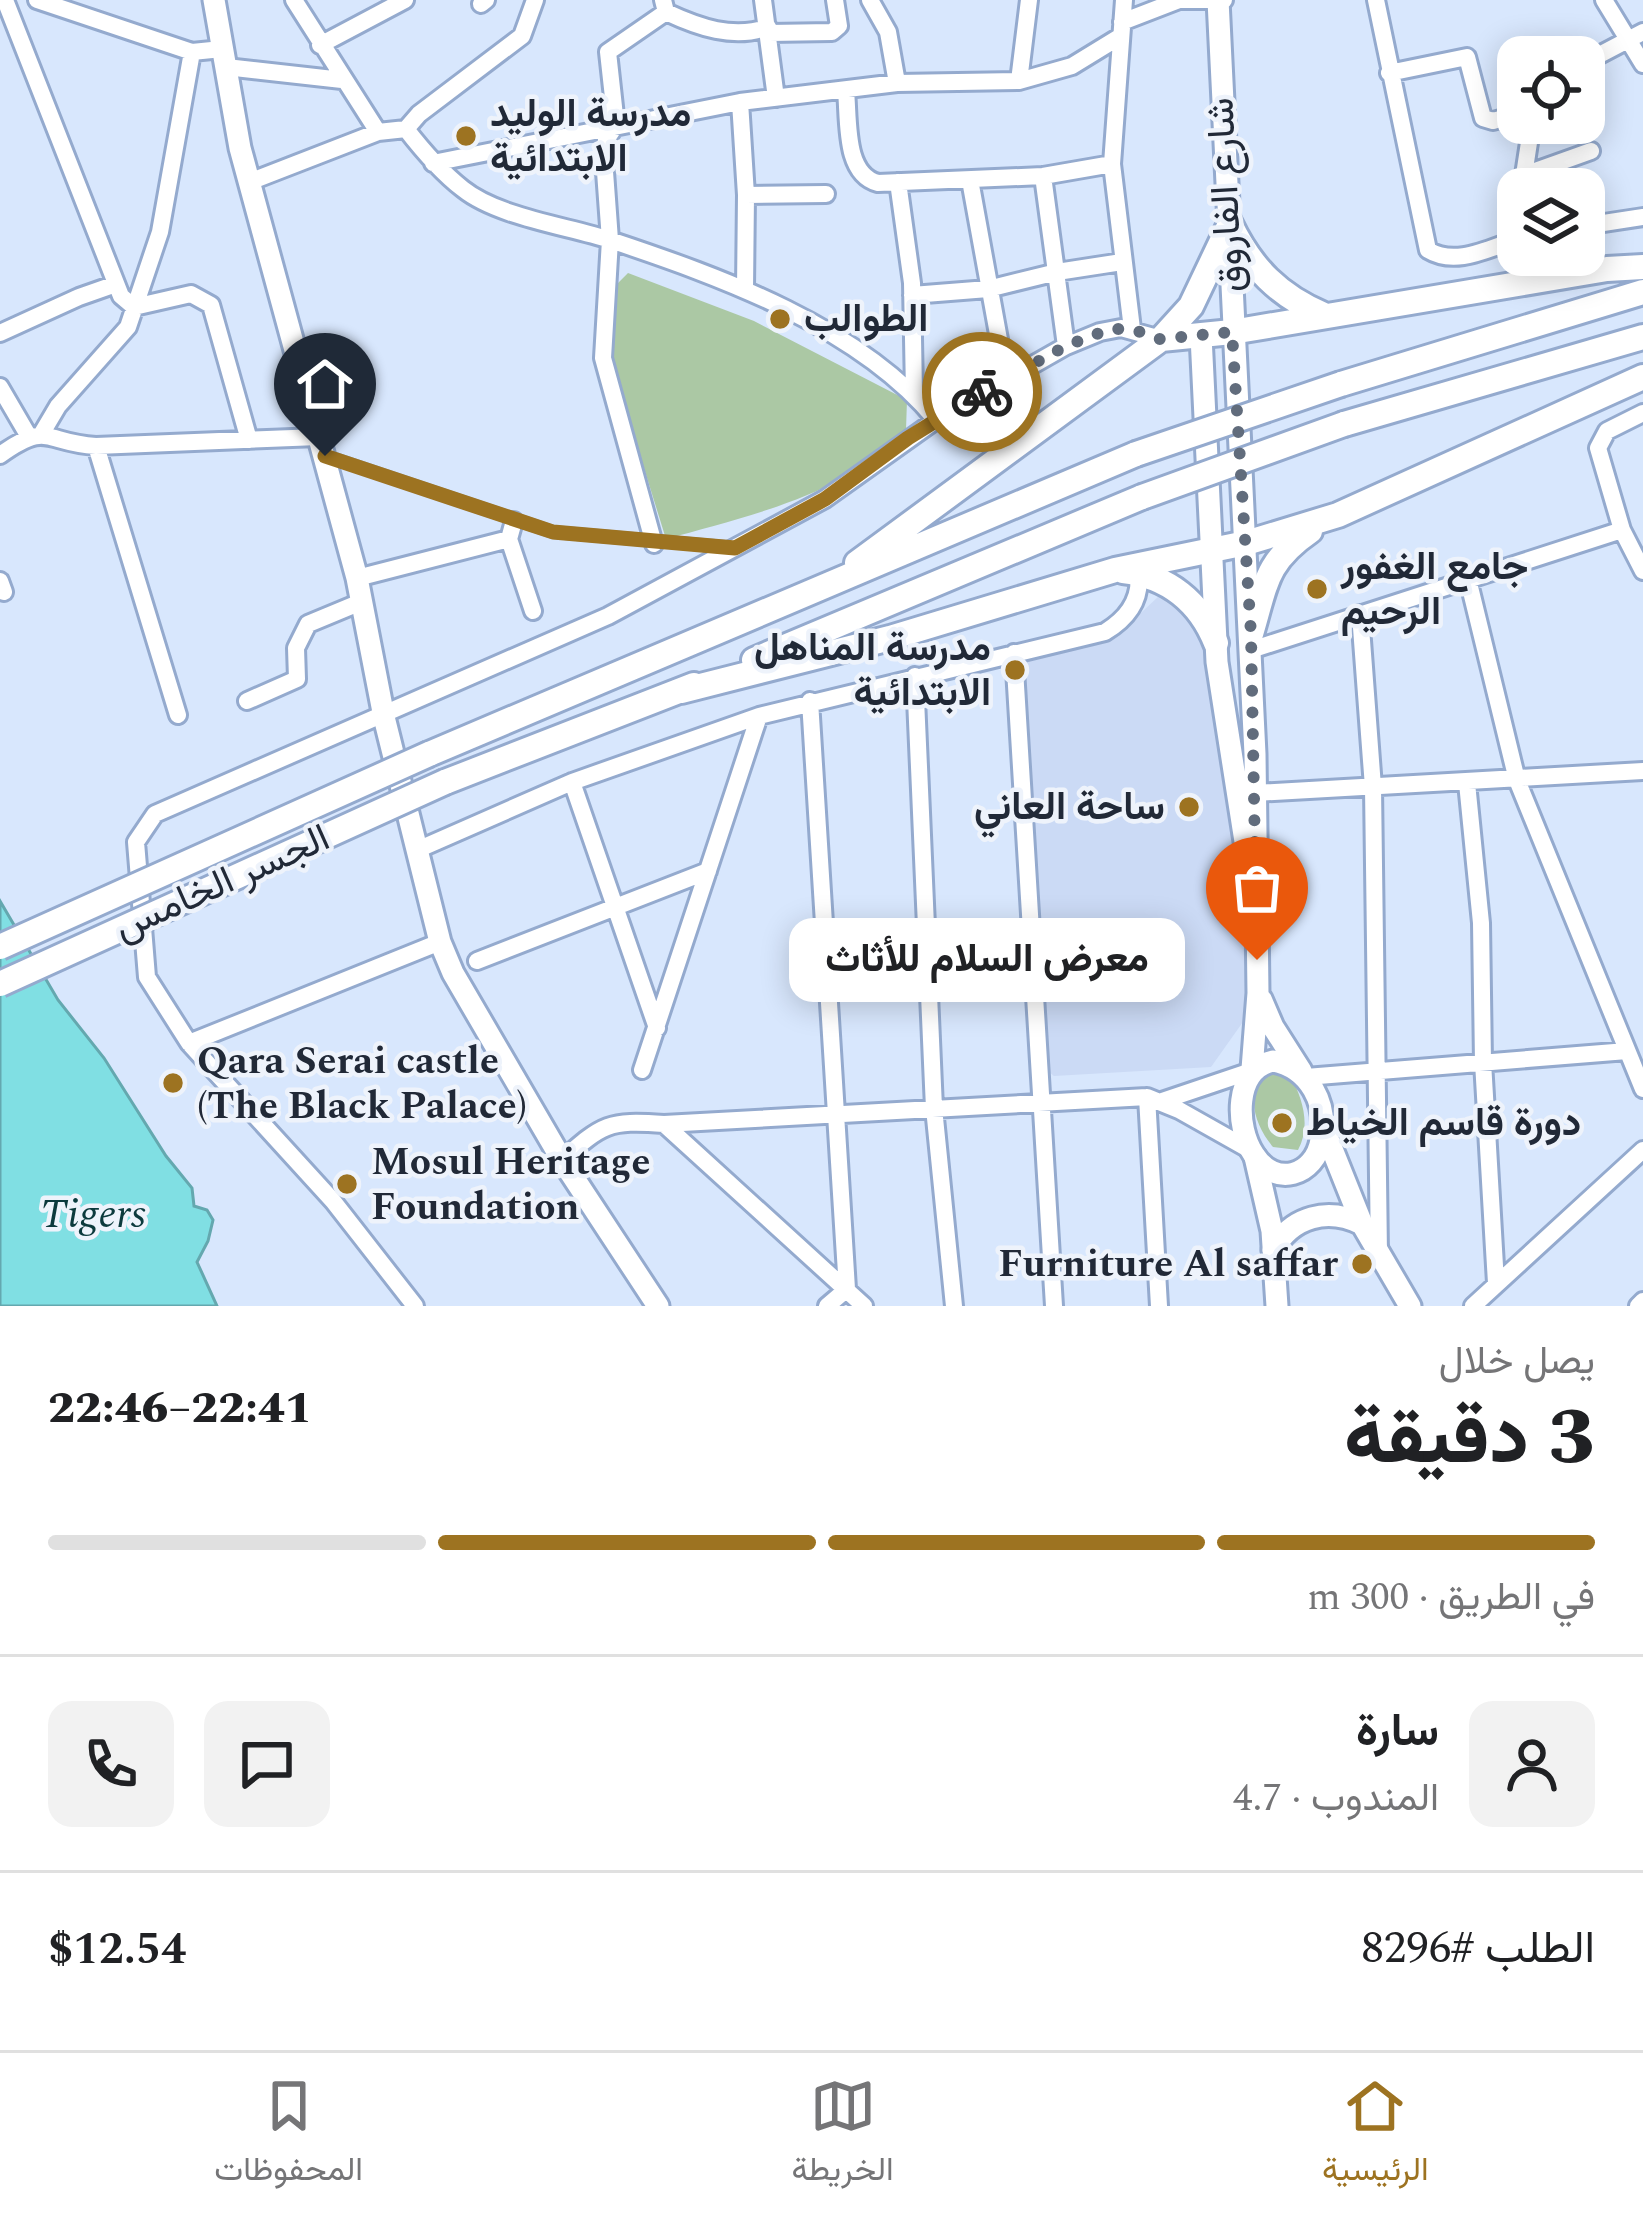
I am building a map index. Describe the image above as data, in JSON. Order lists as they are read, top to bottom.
{
  "streets": {
    "main road": ["شارع الفاروق", "الجسر الخامس"]
  },
  "water": ["Tigers"],
  "places": [
    "مدرسة الوليد الابتدائية",
    "الطوالب",
    "جامع الغفور الرحيم",
    "مدرسة المناهل الابتدائية",
    "ساحة العاني",
    "معرض السلام للأثاث",
    "Qara Serai castle (The Black Palace)",
    "دورة قاسم الخياط",
    "Mosul Heritage Foundation",
    "Furniture Al saffar"
  ],
  "page": {
    "bubble": "معرض السلام للأثاث",
    "heading": ["3 دقيقة", "يصل خلال", "22:41–22:46"],
    "panel": [
      "سارة",
      "المندوب · 4.7",
      "الطلب #8296",
      "$12.54"
    ],
    "bar": "في الطريق · 300 m",
    "tabs": ["الرئيسية", "الخريطة", "المحفوظات"]
  }
}
